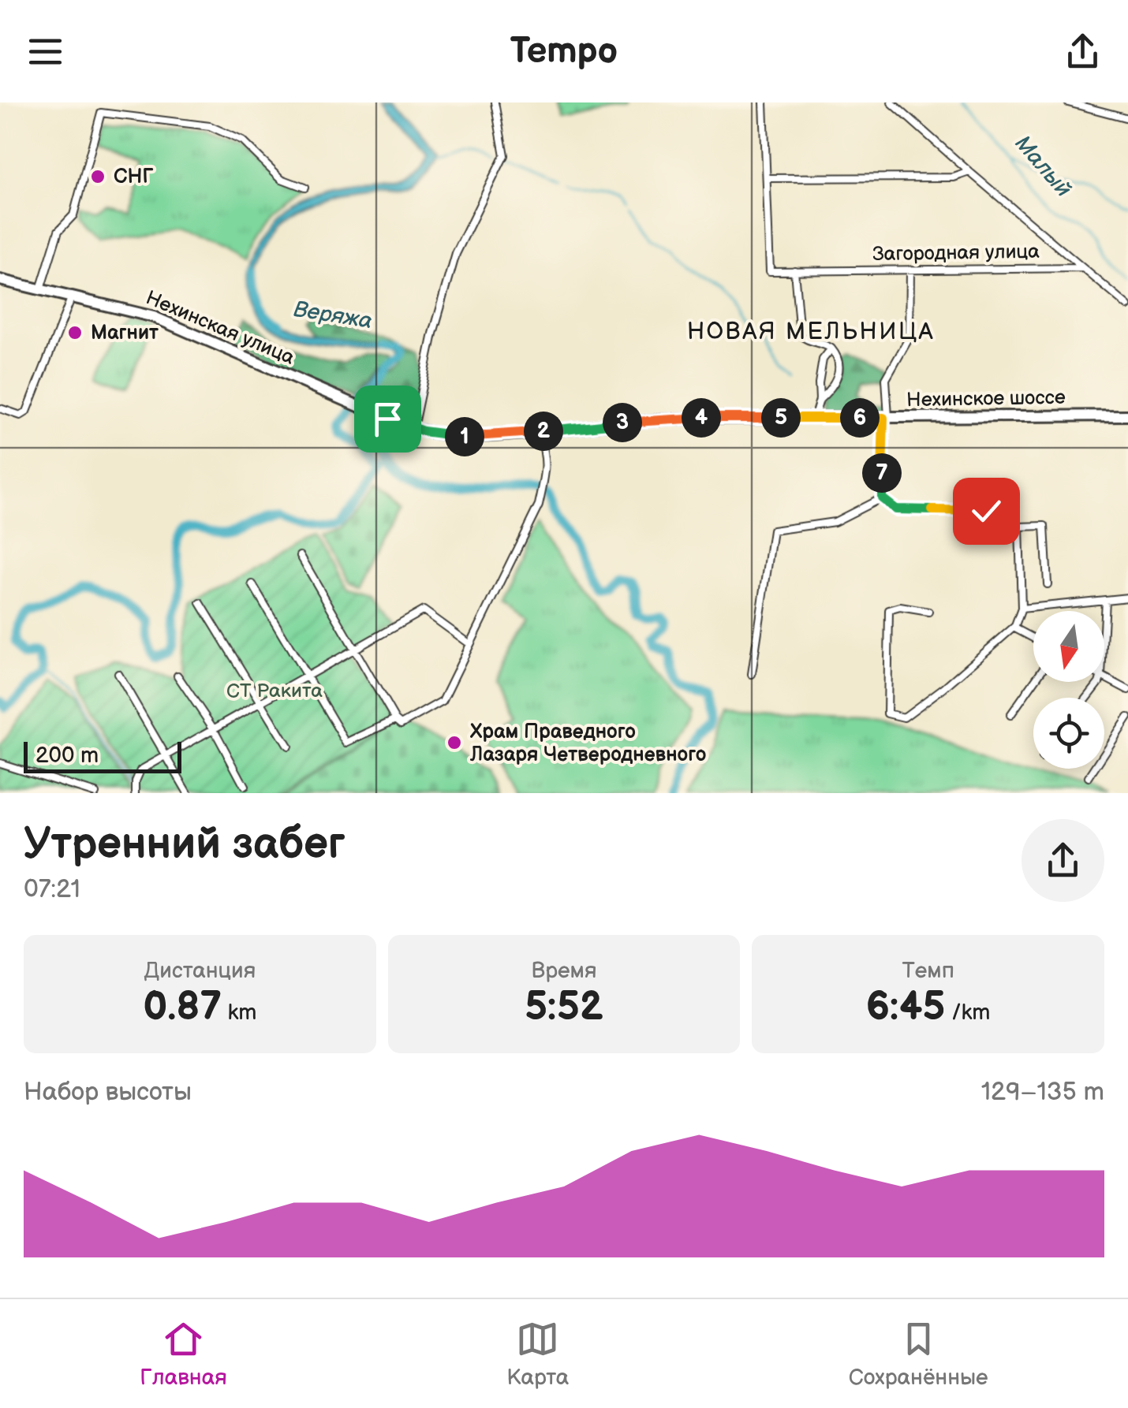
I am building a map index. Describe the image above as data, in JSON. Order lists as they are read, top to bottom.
{
  "streets": {
    "main road": ["Нехинская улица", "Нехинское шоссе"],
    "street": ["Загородная улица"]
  },
  "crossings": [
    ["Нехинская улица", "Нехинское шоссе"]
  ],
  "districts": ["НОВАЯ МЕЛЬНИЦА"],
  "water": ["Малый", "Веряжа"],
  "parks": ["СТ Ракита"],
  "places": ["СНГ", "Магнит", "Храм Праведного Лазаря Четверодневного"],
  "scale_bar": "200 m",
  "north": "bottom",
  "page": {
    "header": "Tempo",
    "pins": [
      "4",
      "5",
      "6",
      "3",
      "2",
      "1",
      "7"
    ],
    "scale": "200 m",
    "heading": ["Утренний забег", "07:21"],
    "stats": [
      ["Дистанция", "0.87 km"],
      ["Время", "5:52"],
      ["Темп", "6:45 /km"]
    ],
    "chart": ["Набор высоты", "129–135 m"],
    "tabs": ["Главная", "Карта", "Сохранённые"]
  }
}
